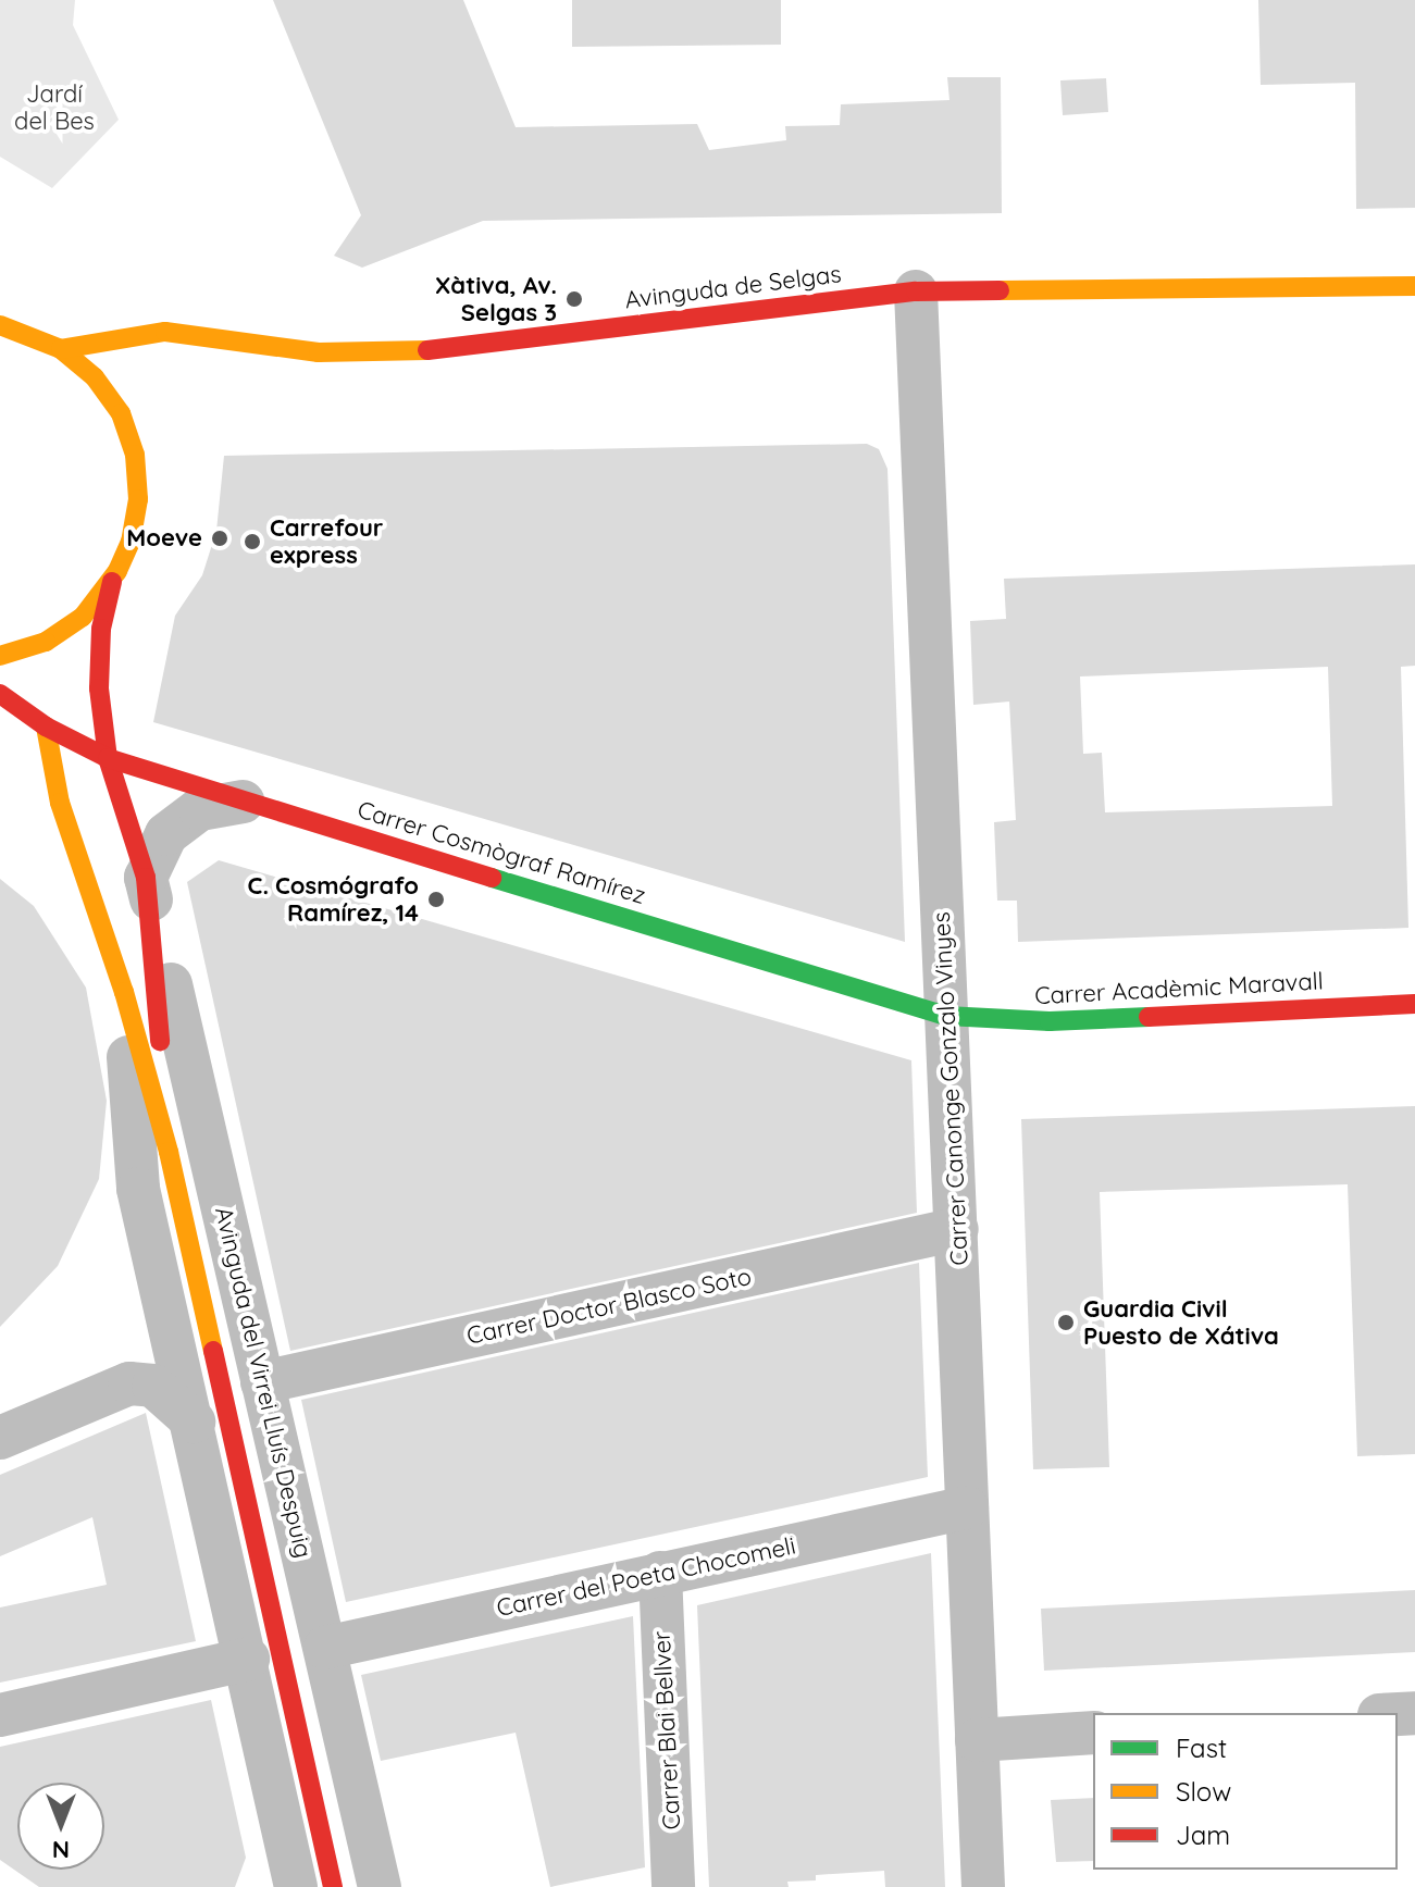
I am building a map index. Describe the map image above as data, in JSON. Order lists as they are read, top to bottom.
{
  "streets": {
    "street": [
      "Avinguda de Selgas",
      "Carrer Cosmògraf Ramírez",
      "Carrer Acadèmic Maravall",
      "Carrer Canonge Gonzalo Vinyes",
      "Carrer Doctor Blasco Soto",
      "Avinguda del Virrei Lluís Despuig",
      "Carrer del Poeta Chocomeli",
      "Carrer Blai Bellver"
    ]
  },
  "crossings": [
    ["Avinguda de Selgas", "Carrer Canonge Gonzalo Vinyes"],
    ["Carrer Cosmògraf Ramírez", "Carrer Acadèmic Maravall"],
    ["Carrer Cosmògraf Ramírez", "Carrer Canonge Gonzalo Vinyes"],
    ["Carrer Cosmògraf Ramírez", "Avinguda del Virrei Lluís Despuig"],
    ["Carrer Acadèmic Maravall", "Carrer Canonge Gonzalo Vinyes"],
    ["Carrer Canonge Gonzalo Vinyes", "Carrer Doctor Blasco Soto"],
    ["Carrer Canonge Gonzalo Vinyes", "Carrer del Poeta Chocomeli"],
    ["Carrer Doctor Blasco Soto", "Avinguda del Virrei Lluís Despuig"],
    ["Avinguda del Virrei Lluís Despuig", "Carrer del Poeta Chocomeli"],
    ["Carrer del Poeta Chocomeli", "Carrer Blai Bellver"]
  ],
  "parks": ["Jardí del Bes"],
  "places": [
    "Xàtiva, Av. Selgas 3",
    "Moeve",
    "Carrefour express",
    "C. Cosmógrafo Ramírez, 14",
    "Guardia Civil Puesto de Xátiva"
  ],
  "legend": ["Fast", "Slow", "Jam"],
  "north": "bottom"
}
